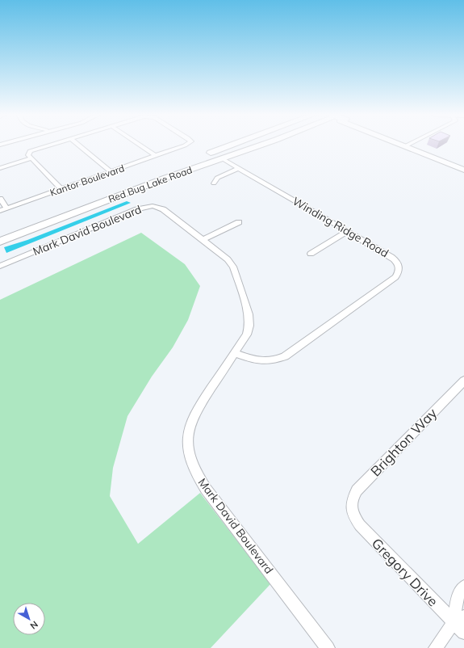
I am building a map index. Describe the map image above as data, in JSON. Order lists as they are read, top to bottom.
{
  "streets": {
    "main road": ["Red Bug Lake Road"],
    "street": [
      "Kantor Boulevard",
      "Winding Ridge Road",
      "Mark David Boulevard",
      "Brighton Way",
      "Gregory Drive"
    ]
  },
  "crossings": [
    ["Red Bug Lake Road", "Winding Ridge Road"],
    ["Winding Ridge Road", "Mark David Boulevard"],
    ["Brighton Way", "Gregory Drive"]
  ],
  "north": "bottom right"
}
